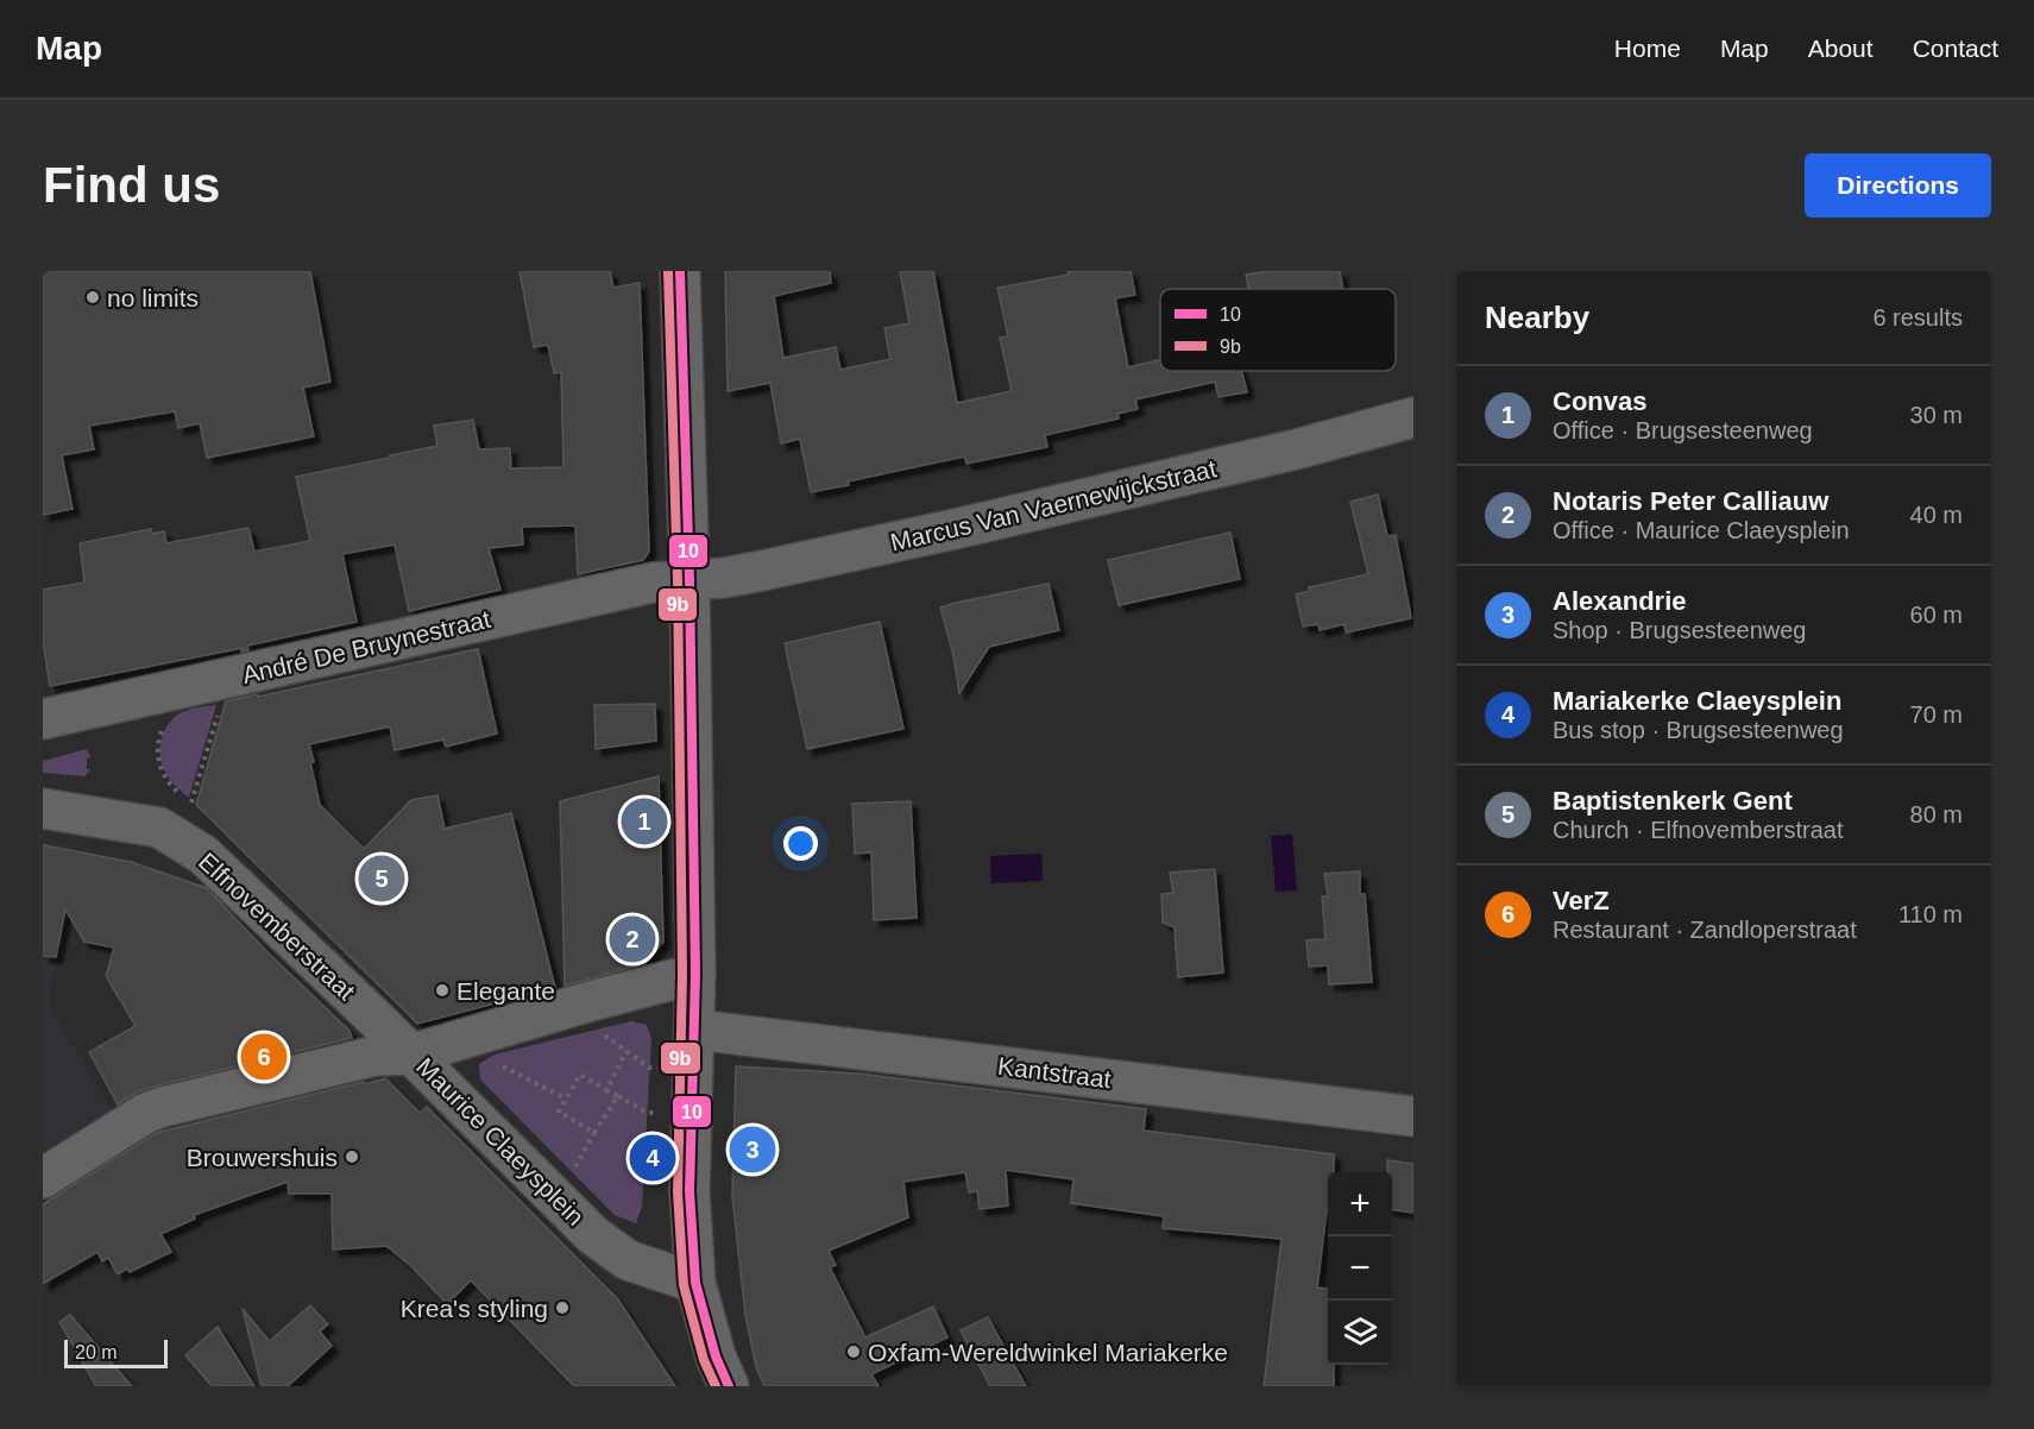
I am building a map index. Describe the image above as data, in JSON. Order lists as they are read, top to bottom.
{
  "streets": {
    "street": [
      "Marcus Van Vaernewijckstraat",
      "André De Bruynestraat",
      "Elfnovemberstraat",
      "Kantstraat",
      "Maurice Claeysplein"
    ]
  },
  "crossings": [
    ["Marcus Van Vaernewijckstraat", "André De Bruynestraat"],
    ["Elfnovemberstraat", "Maurice Claeysplein"]
  ],
  "places": [
    "no limits",
    "Elegante",
    "Brouwershuis",
    "Krea's styling",
    "Oxfam-Wereldwinkel Mariakerke"
  ],
  "lines": ["transit line 10", "transit line 9b"],
  "legend": ["10", "9b"],
  "scale_bar": "20 m",
  "page": {
    "header": "Map",
    "nav": [
      "Home",
      "Map",
      "About",
      "Contact"
    ],
    "buttons": "Directions",
    "title": "Find us",
    "heading": ["Nearby", "6 results"],
    "list": [
      {
        "mark": "1",
        "name": "Convas",
        "note": "Office · Brugsesteenweg",
        "value": "30 m"
      },
      {
        "mark": "2",
        "name": "Notaris Peter Calliauw",
        "note": "Office · Maurice Claeysplein",
        "value": "40 m"
      },
      {
        "mark": "3",
        "name": "Alexandrie",
        "note": "Shop · Brugsesteenweg",
        "value": "60 m"
      },
      {
        "mark": "4",
        "name": "Mariakerke Claeysplein",
        "note": "Bus stop · Brugsesteenweg",
        "value": "70 m"
      },
      {
        "mark": "5",
        "name": "Baptistenkerk Gent",
        "note": "Church · Elfnovemberstraat",
        "value": "80 m"
      },
      {
        "mark": "6",
        "name": "VerZ",
        "note": "Restaurant · Zandloperstraat",
        "value": "110 m"
      }
    ],
    "pins": [
      "1",
      "5",
      "2",
      "6",
      "3",
      "4"
    ],
    "map_buttons": ["+", "−"],
    "scale": "20 m"
  }
}
